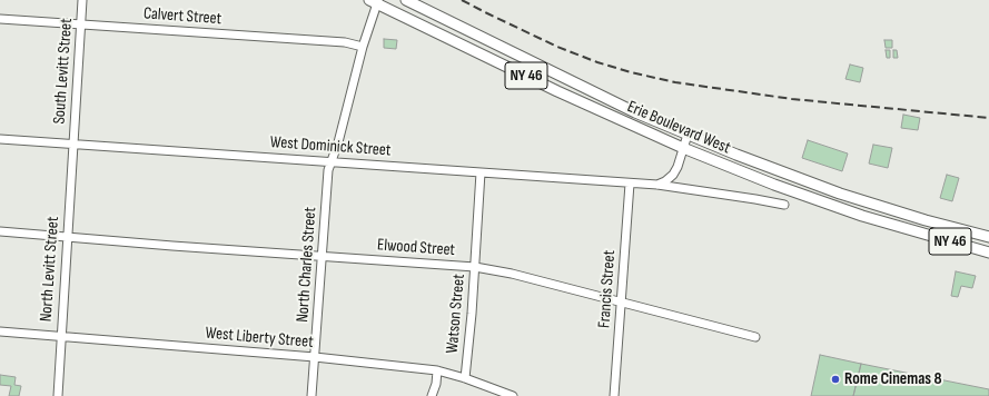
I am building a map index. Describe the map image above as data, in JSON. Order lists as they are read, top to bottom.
{
  "streets": {
    "main road": ["NY 46", "Erie Boulevard West"],
    "street": [
      "Calvert Street",
      "South Levitt Street",
      "West Dominick Street",
      "Elwood Street",
      "North Charles Street",
      "North Levitt Street",
      "Francis Street",
      "Watson Street",
      "West Liberty Street"
    ]
  },
  "crossings": [
    ["Calvert Street", "South Levitt Street"],
    ["Calvert Street", "North Charles Street"],
    ["South Levitt Street", "West Dominick Street"],
    ["South Levitt Street", "North Levitt Street"],
    ["Erie Boulevard West", "North Charles Street"],
    ["West Dominick Street", "North Charles Street"],
    ["West Dominick Street", "North Levitt Street"],
    ["West Dominick Street", "Francis Street"],
    ["West Dominick Street", "Watson Street"],
    ["Elwood Street", "North Charles Street"],
    ["Elwood Street", "North Levitt Street"],
    ["Elwood Street", "Francis Street"],
    ["Elwood Street", "Watson Street"],
    ["North Charles Street", "West Liberty Street"],
    ["North Levitt Street", "West Liberty Street"],
    ["Watson Street", "West Liberty Street"]
  ],
  "places": ["Rome Cinemas 8"]
}
